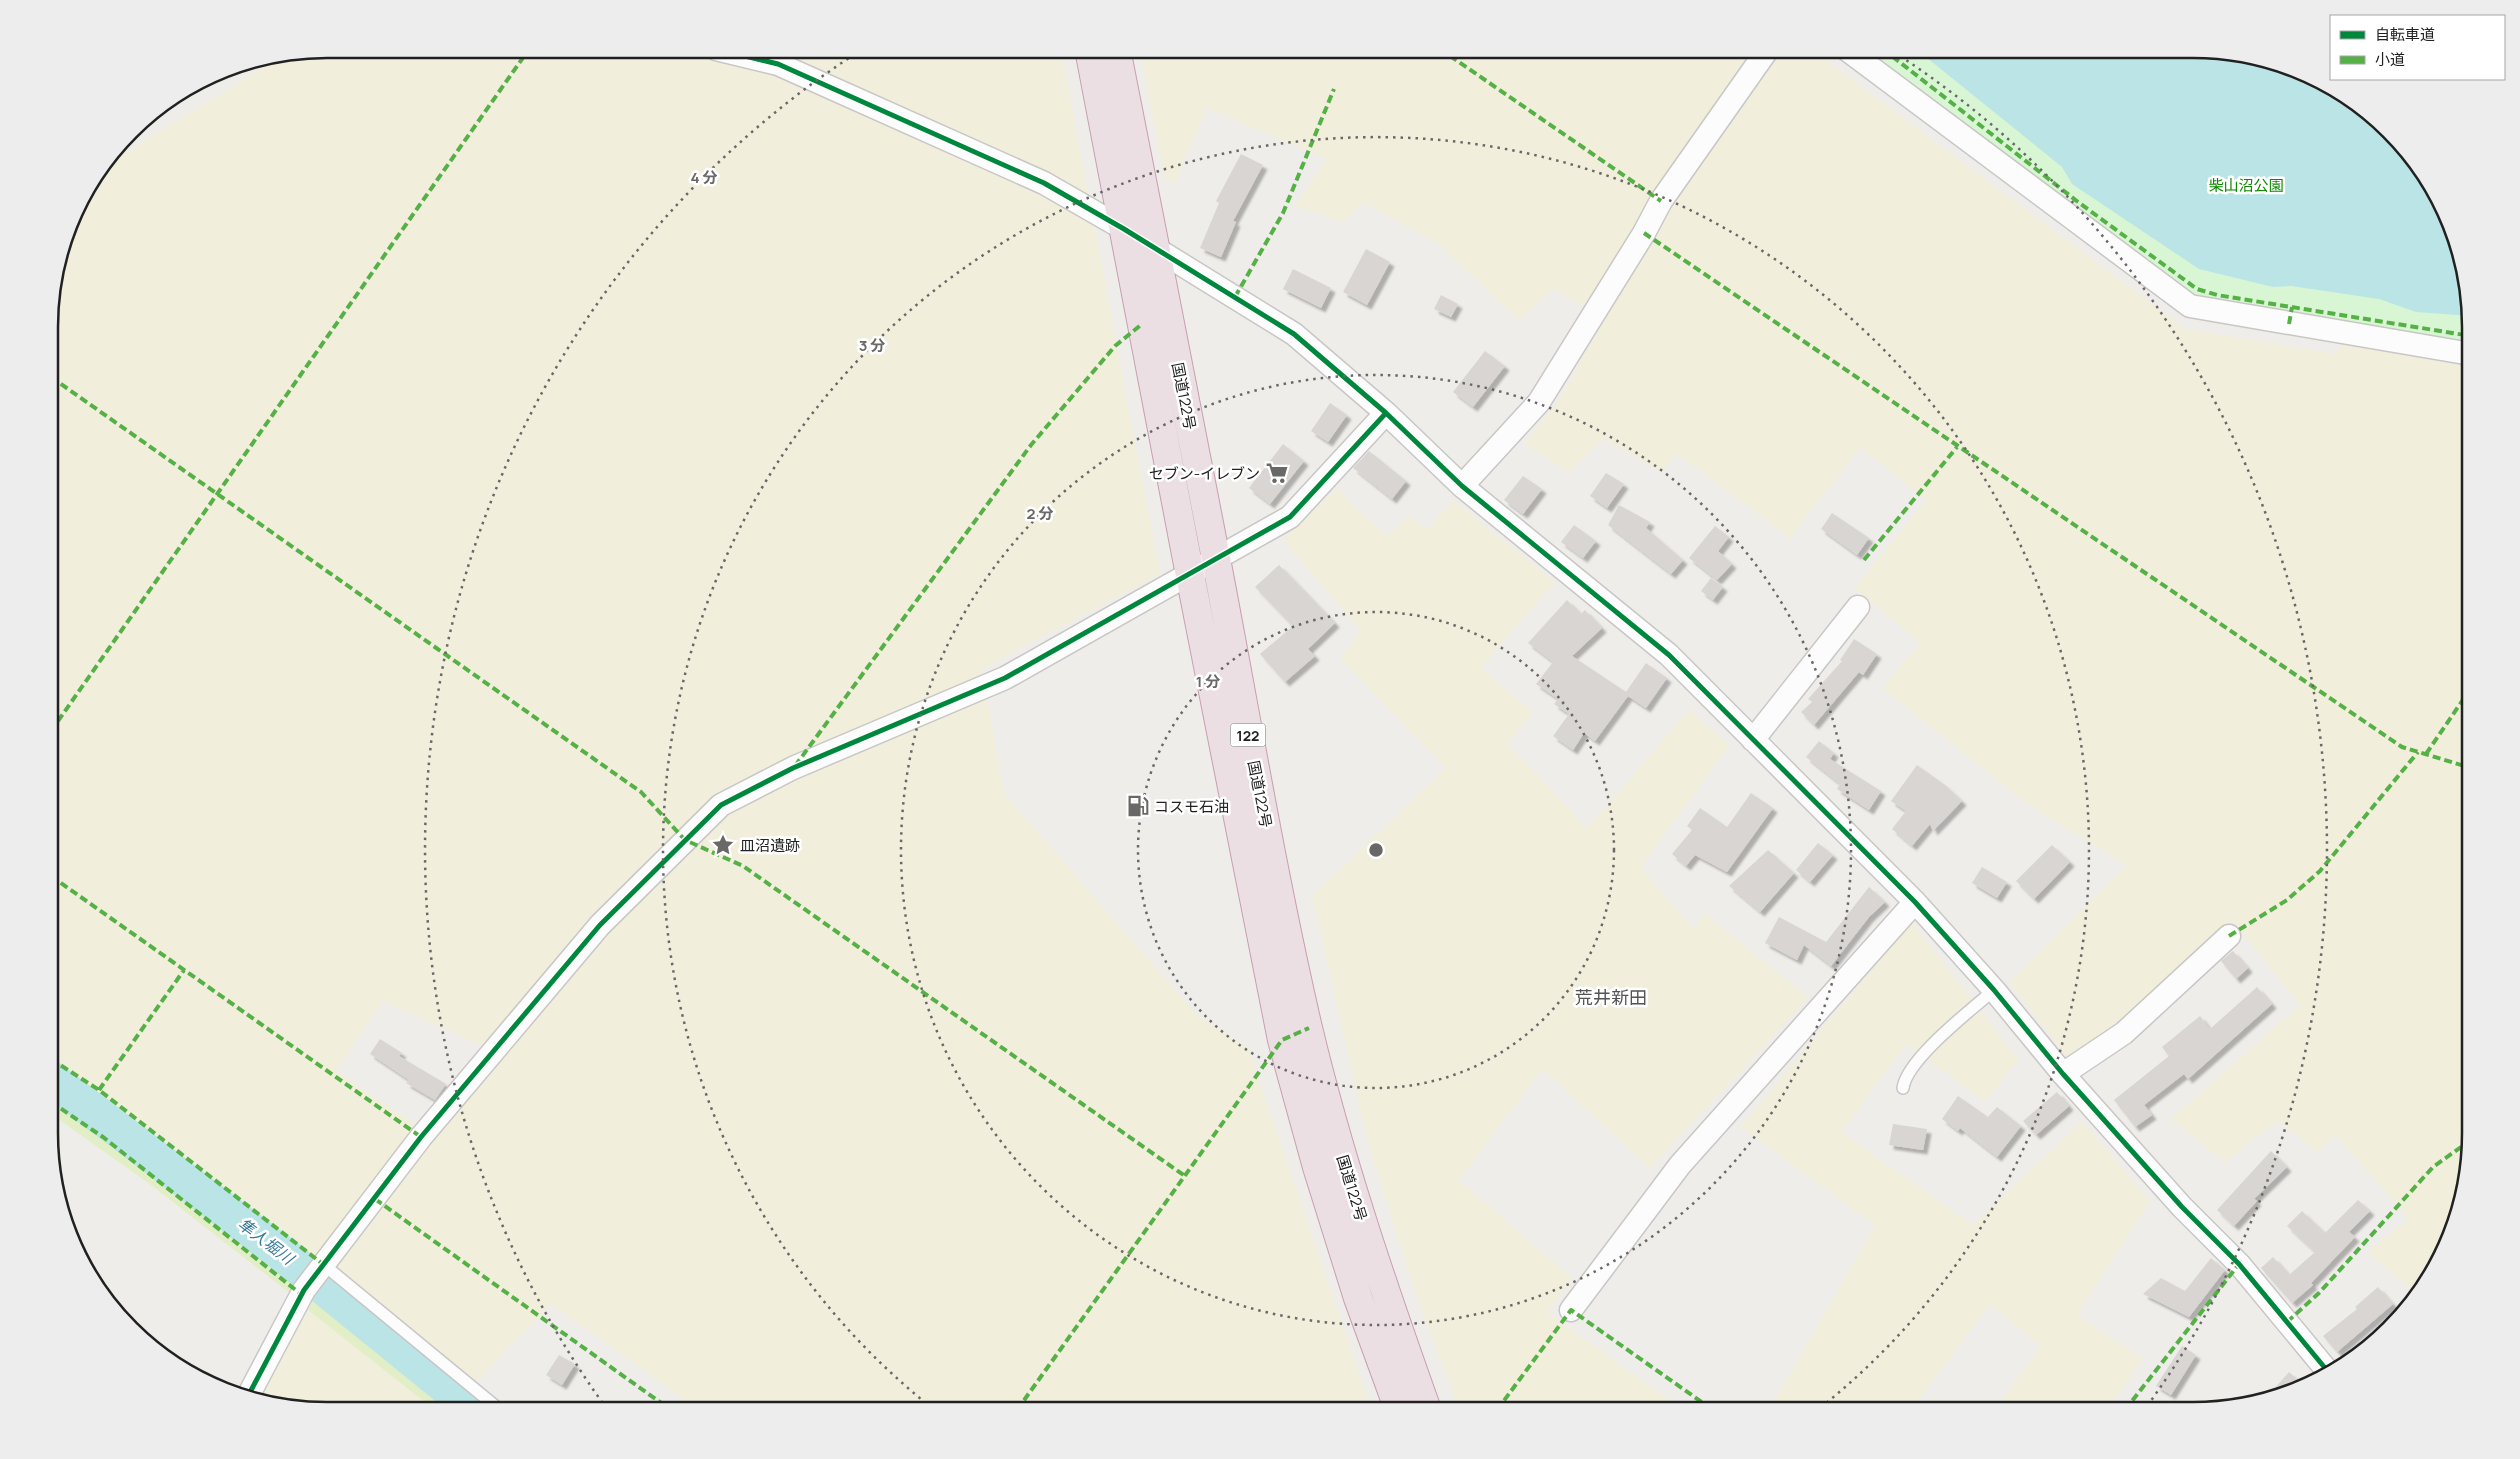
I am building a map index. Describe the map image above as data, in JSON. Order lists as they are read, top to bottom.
{
  "streets": {
    "highway": ["国道122号", "122"]
  },
  "districts": ["荒井新田"],
  "water": ["隼人堀川"],
  "parks": ["柴山沼公園"],
  "places": {
    "supermarket": ["セブン-イレブン"],
    "fuel station": ["コスモ石油"],
    "place": ["皿沼遺跡"]
  },
  "legend": ["自転車道", "小道"],
  "rings": [
    "4 分",
    "3 分",
    "2 分",
    "1 分"
  ]
}
